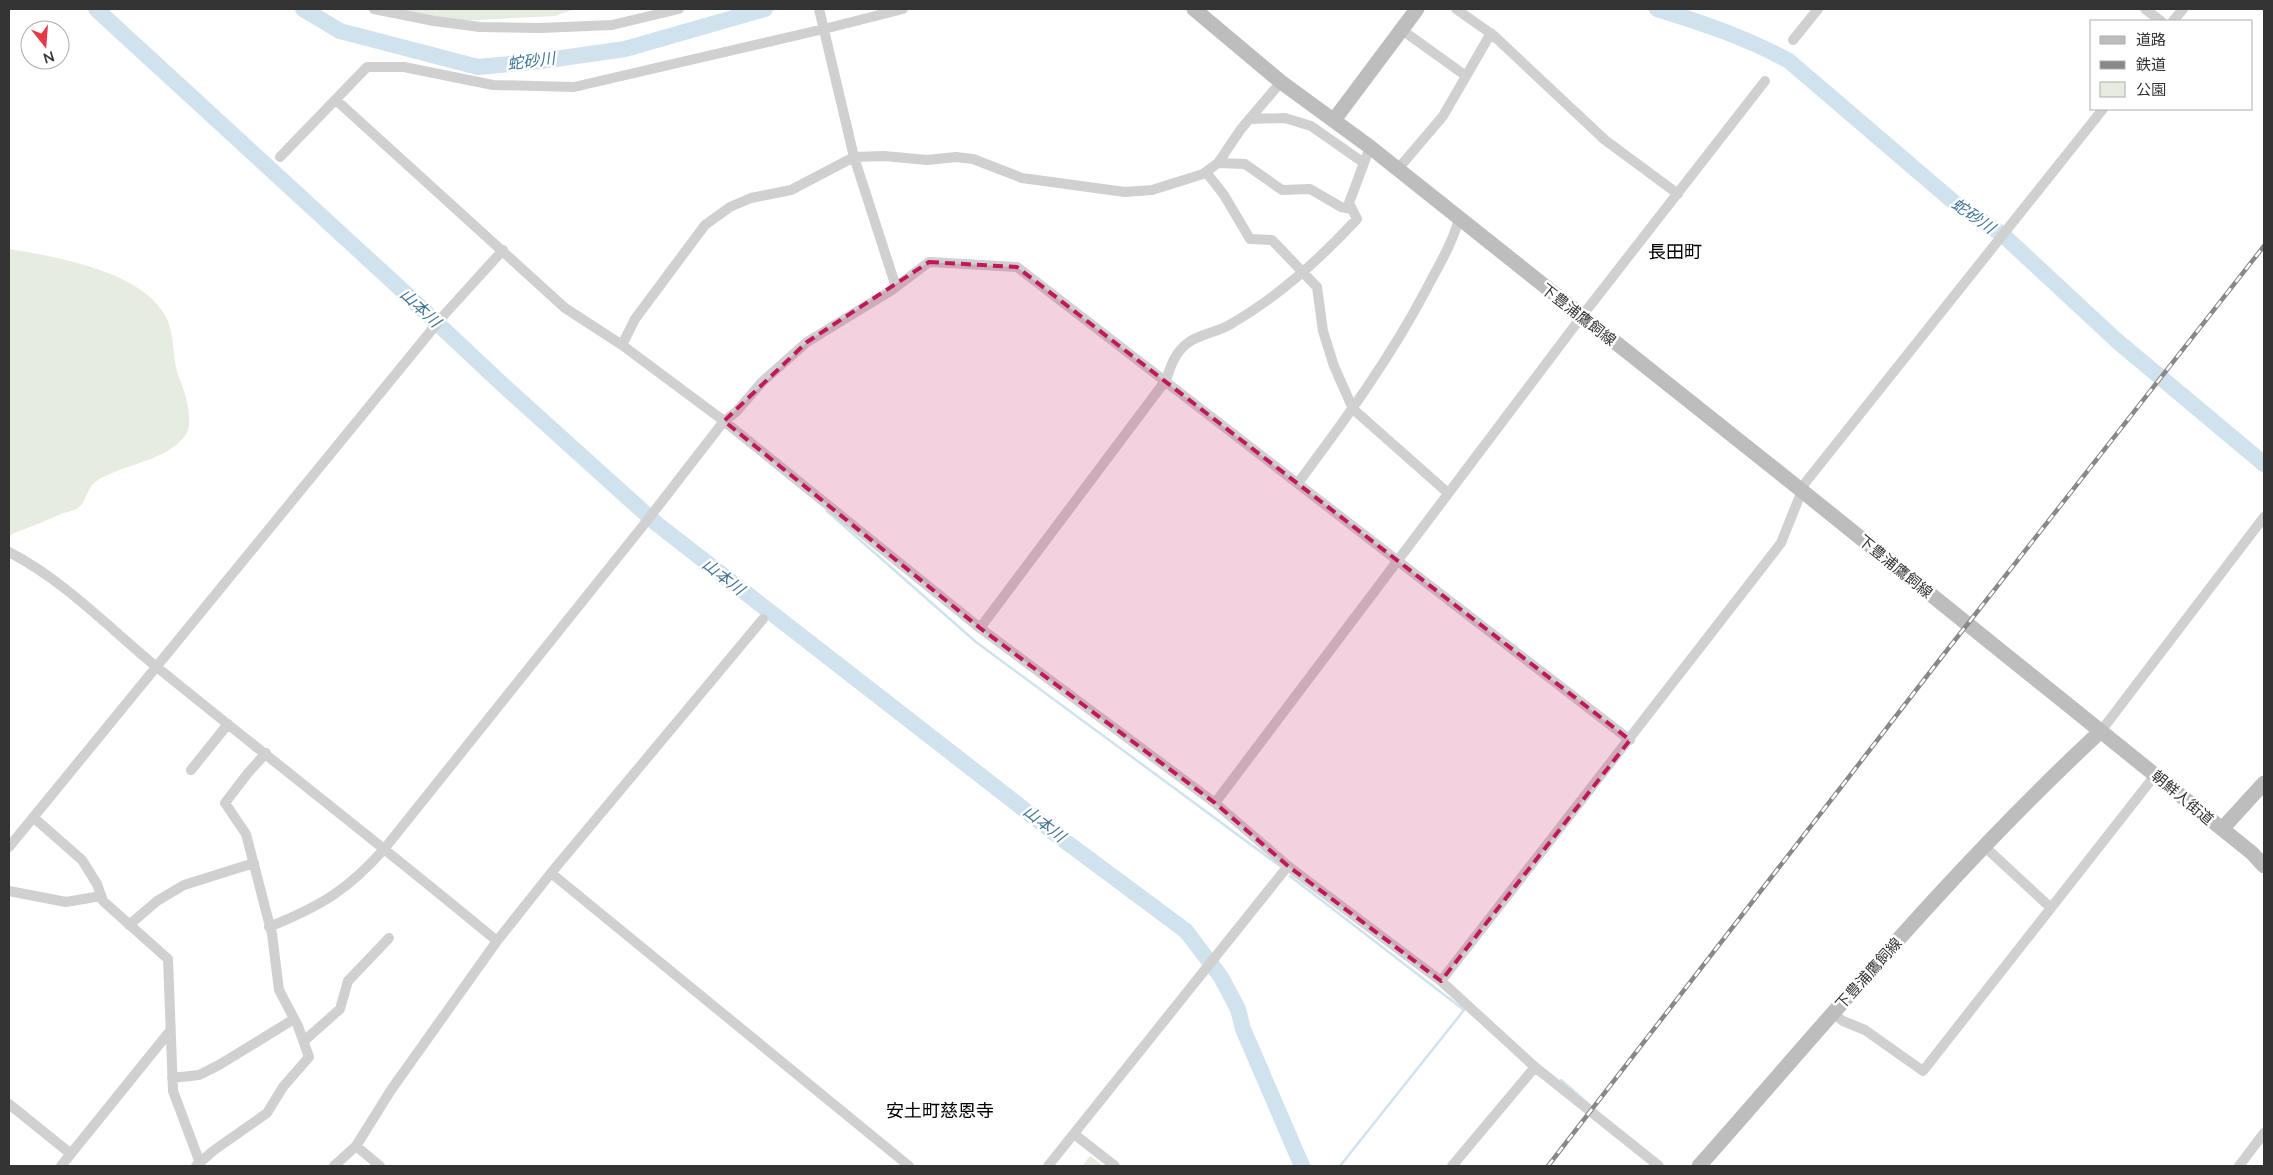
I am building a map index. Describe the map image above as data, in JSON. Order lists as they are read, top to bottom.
{
  "streets": {
    "main road": ["下豊浦鷹飼線", "朝鮮人街道"]
  },
  "crossings": [
    ["下豊浦鷹飼線", "朝鮮人街道"]
  ],
  "districts": ["長田町", "安土町慈恩寺"],
  "water": ["蛇砂川", "山本川"],
  "legend": ["道路", "鉄道", "公園"],
  "north": "bottom"
}
